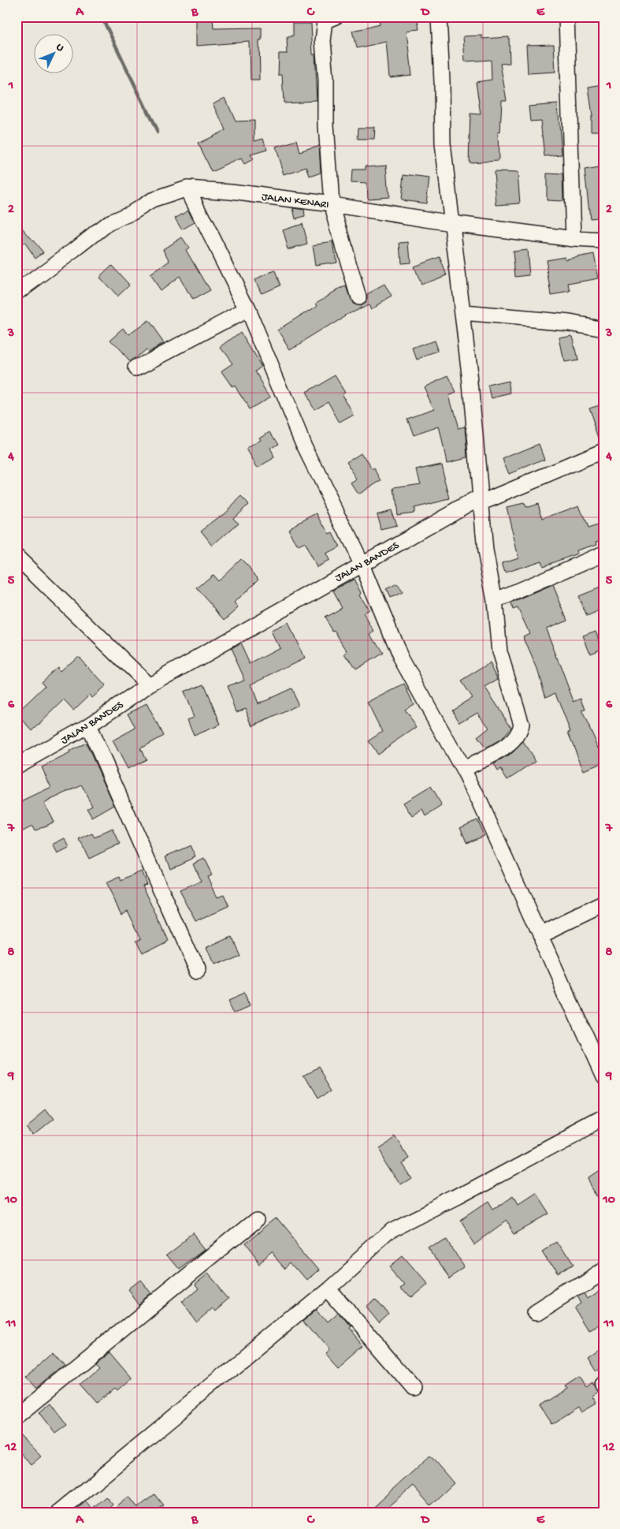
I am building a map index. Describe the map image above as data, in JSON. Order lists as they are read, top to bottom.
{
  "streets": {
    "street": ["JALAN KENARI", "JALAN BANDES"]
  },
  "north": "top right",
  "grid": {
    "columns": [
      "A",
      "B",
      "C",
      "D",
      "E"
    ],
    "rows": [
      "1",
      "2",
      "3",
      "4",
      "5",
      "6",
      "7",
      "8",
      "9",
      "10",
      "11",
      "12"
    ]
  }
}
